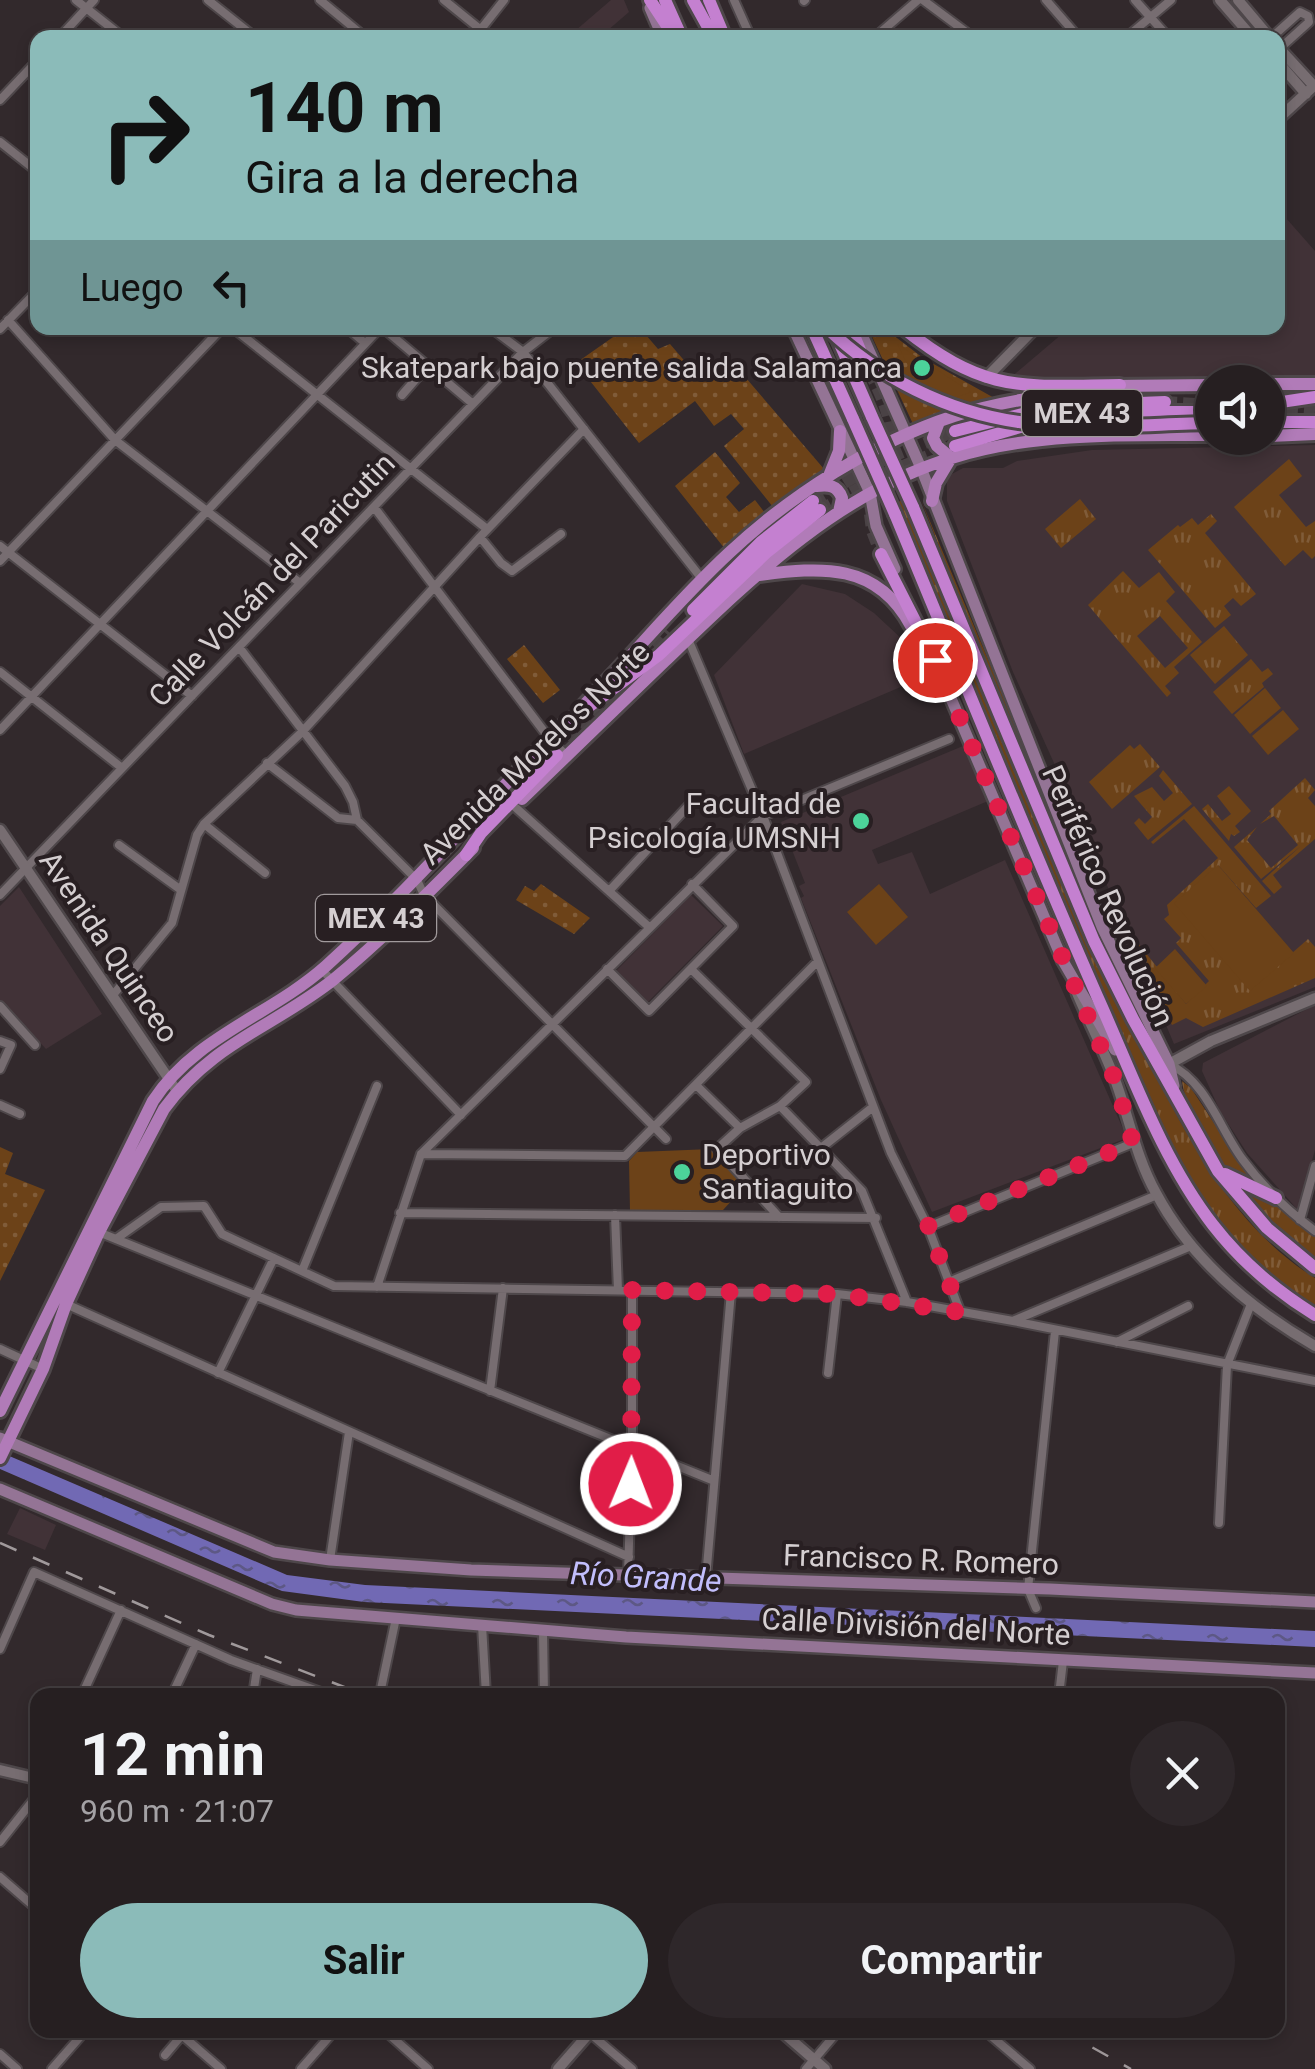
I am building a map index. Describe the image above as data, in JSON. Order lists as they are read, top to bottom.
{
  "streets": {
    "highway": ["MEX 43", "Periférico Revolución"],
    "main road": ["Avenida Morelos Norte", "Francisco R. Romero", "Calle División del Norte"],
    "street": ["Calle Volcán del Paricutin", "Avenida Quinceo"]
  },
  "crossings": [
    ["MEX 43", "Avenida Morelos Norte"],
    ["Calle Volcán del Paricutin", "Avenida Quinceo"],
    ["Avenida Morelos Norte", "Periférico Revolución"],
    ["Avenida Morelos Norte", "Avenida Quinceo"],
    ["Avenida Morelos Norte", "Francisco R. Romero"]
  ],
  "water": ["Río Grande"],
  "places": ["Skatepark bajo puente salida Salamanca", "Facultad de Psicología UMSNH", "Deportivo Santiaguito"],
  "page": {
    "turn": ["140 m", "Gira a la derecha"],
    "then": "Luego",
    "heading": ["12 min", "960 m · 21:07"],
    "buttons": ["Salir", "Compartir"]
  }
}
